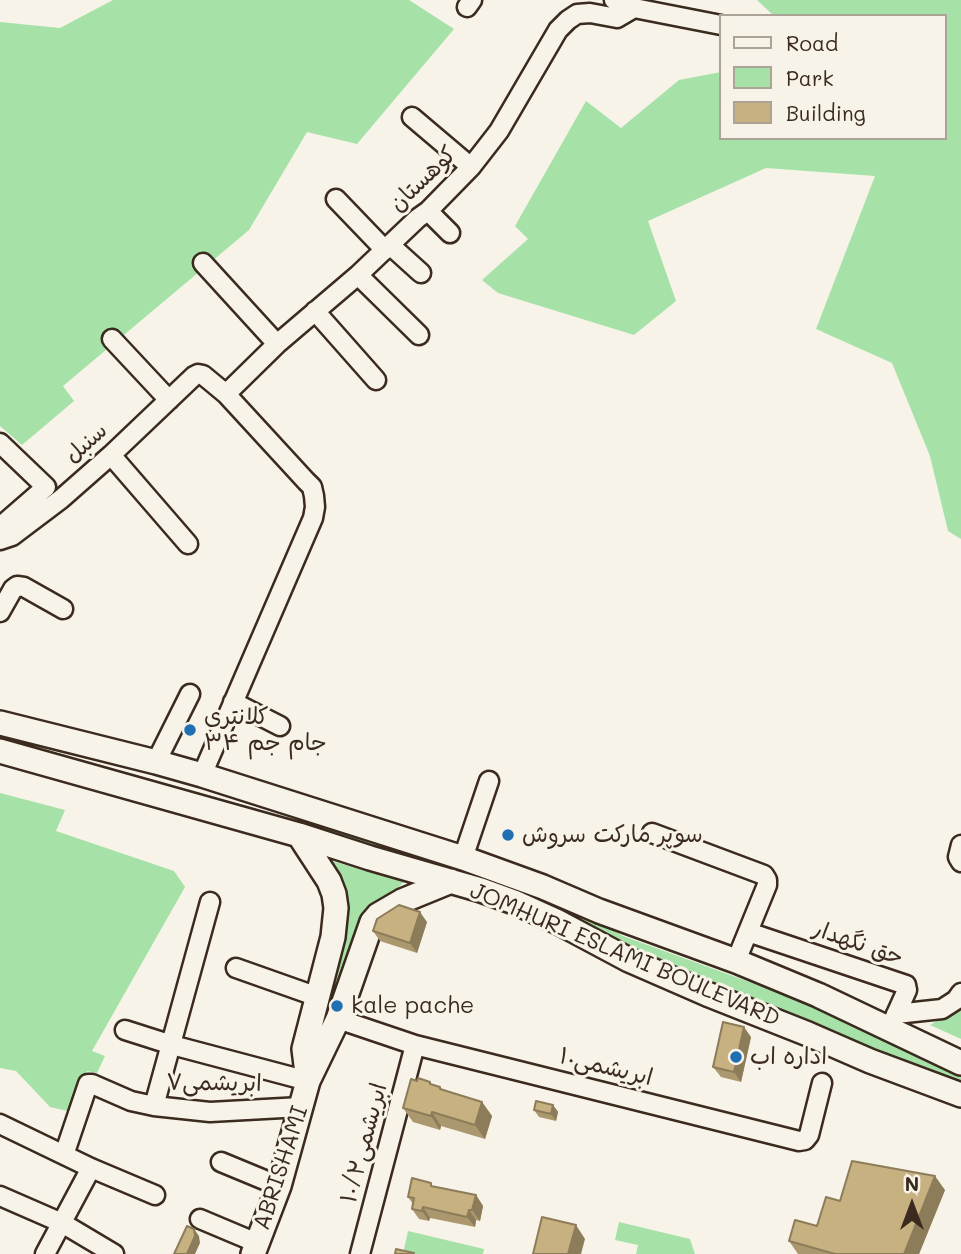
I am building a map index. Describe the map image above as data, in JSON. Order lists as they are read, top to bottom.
{
  "streets": {
    "main road": ["JOMHURI ESLAMI BOULEVARD", "ABRISHAMI"],
    "street": [
      "کوهستان",
      "سنبل",
      "حق نگهدار",
      "ابریشمی۱۰",
      "ابریشمی۷",
      "۱۰/۲ابریشمی"
    ]
  },
  "crossings": [
    ["کوهستان", "سنبل"],
    ["حق نگهدار", "JOMHURI ESLAMI BOULEVARD"],
    ["ابریشمی۱۰", "۱۰/۲ابریشمی"],
    ["ابریشمی۷", "ABRISHAMI"]
  ],
  "places": [
    "کلانتری ۳۴ جام جم",
    "سوپر مارکت سروش",
    "kale pache",
    "اداره اب"
  ],
  "legend": ["Road", "Park", "Building"],
  "north": "top"
}
